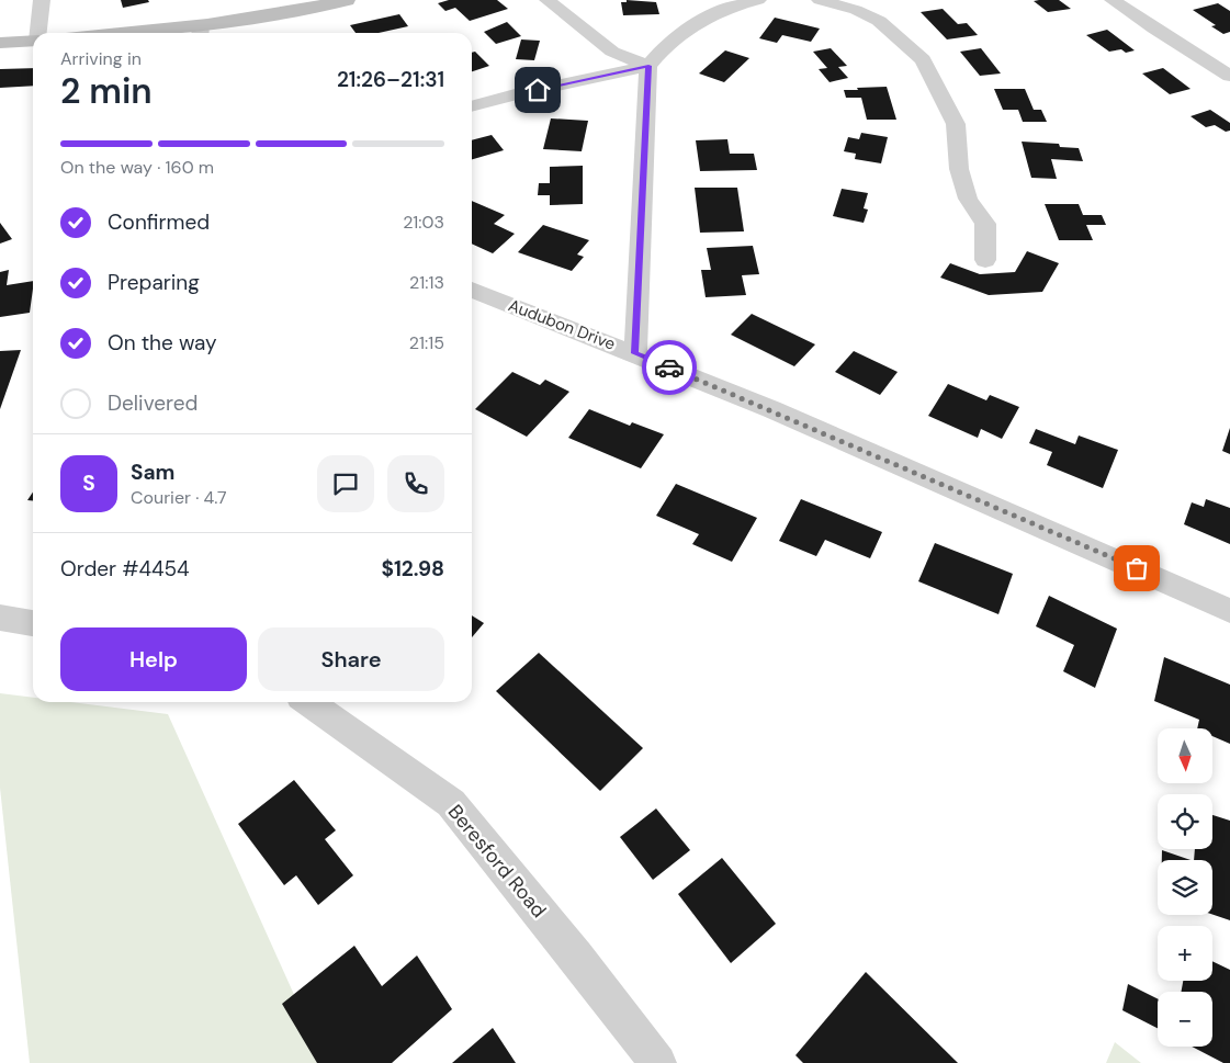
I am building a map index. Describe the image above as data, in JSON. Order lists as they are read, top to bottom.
{
  "streets": {
    "street": ["Audubon Drive", "Beresford Road"]
  },
  "north": "bottom",
  "page": {
    "heading": ["2 min", "Arriving in", "21:26–21:31"],
    "panel": [
      "Sam",
      "Courier · 4.7",
      "Order #4454",
      "$12.98"
    ],
    "bar": "On the way · 160 m",
    "list": [
      ["Confirmed", "21:03"],
      ["Preparing", "21:13"],
      ["On the way", "21:15"],
      "Delivered"
    ],
    "round": "S",
    "buttons": ["Help", "Share"],
    "map_buttons": ["+", "−"]
  }
}
